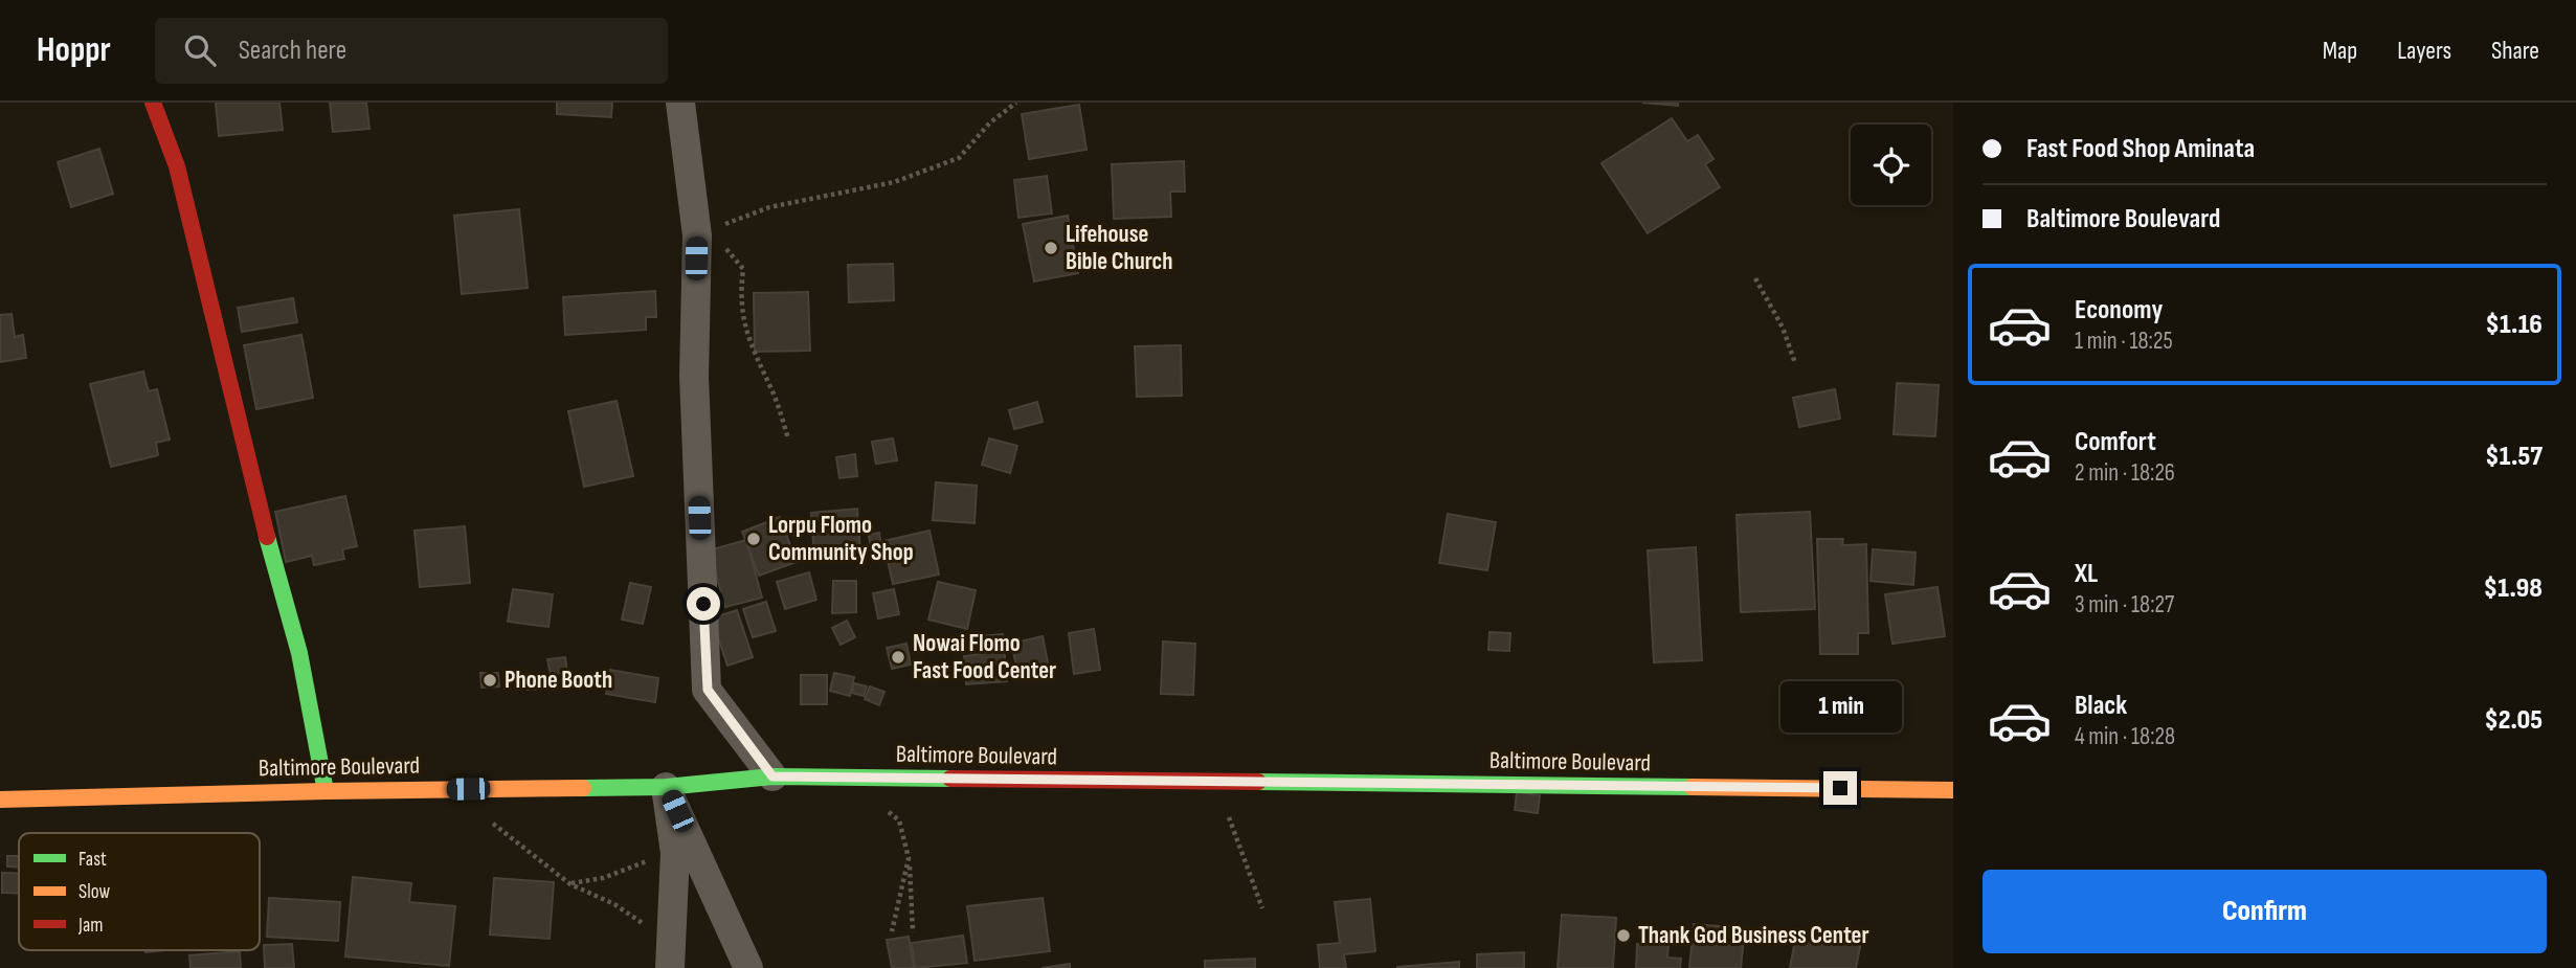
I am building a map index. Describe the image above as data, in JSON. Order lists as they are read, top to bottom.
{
  "streets": {
    "main road": ["Baltimore Boulevard"]
  },
  "places": [
    "Lifehouse Bible Church",
    "Lorpu Flomo Community Shop",
    "Nowai Flomo Fast Food Center",
    "Phone Booth",
    "Thank God Business Center"
  ],
  "legend": ["Fast", "Slow", "Jam"],
  "page": {
    "header": "Hoppr",
    "search": "Search here",
    "nav": ["Map", "Layers", "Share"],
    "banner": ["Fast Food Shop Aminata", "Baltimore Boulevard"],
    "list": [
      {
        "name": "Economy",
        "note": "1 min · 18:25",
        "value": "$1.16"
      },
      {
        "name": "Comfort",
        "note": "2 min · 18:26",
        "value": "$1.57"
      },
      {
        "name": "XL",
        "note": "3 min · 18:27",
        "value": "$1.98"
      },
      {
        "name": "Black",
        "note": "4 min · 18:28",
        "value": "$2.05"
      }
    ],
    "bubble": "1 min",
    "buttons": "Confirm"
  }
}
